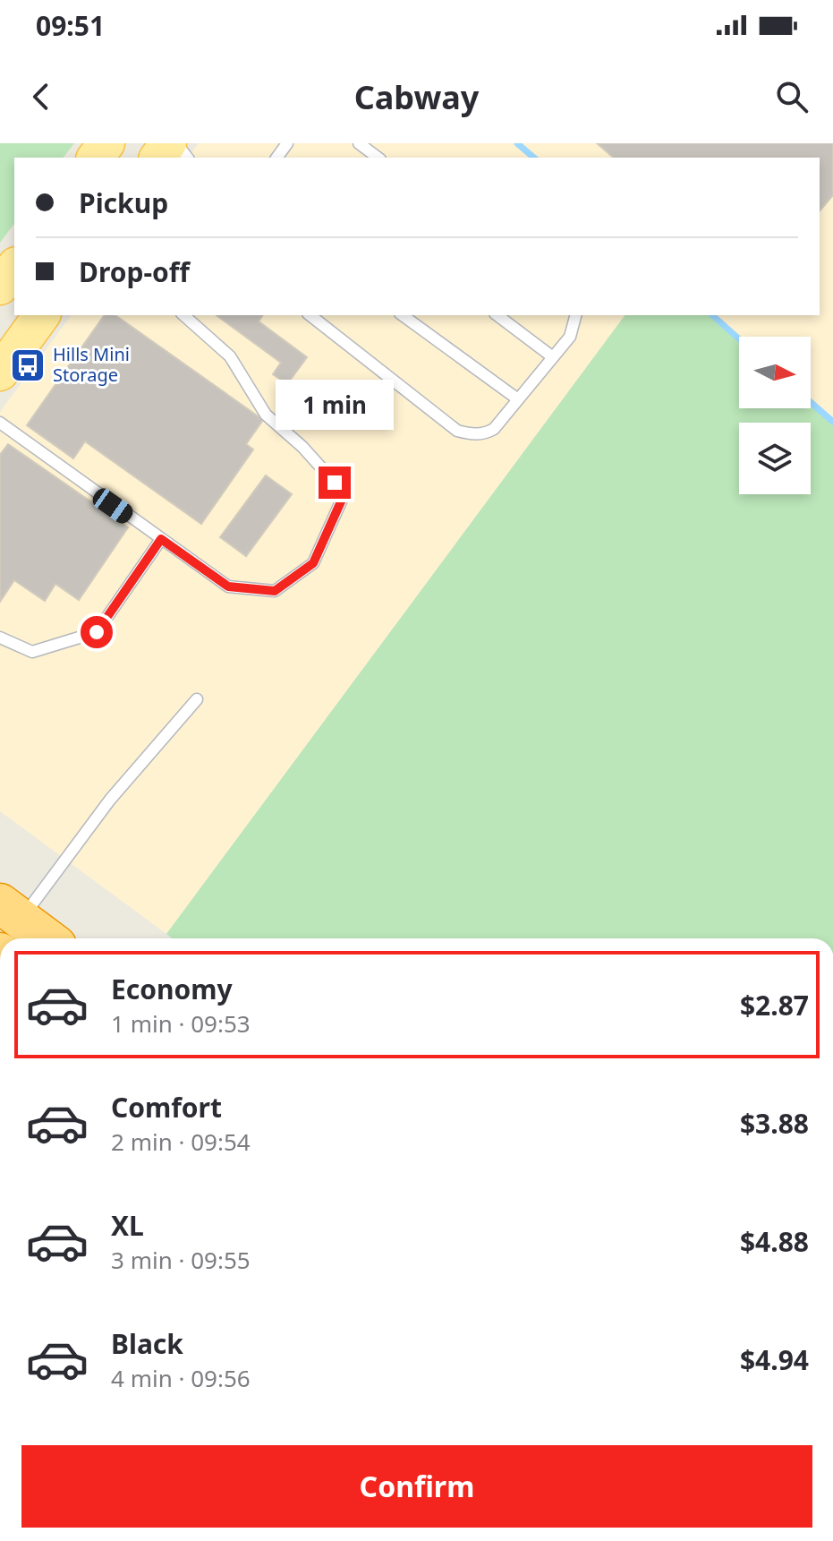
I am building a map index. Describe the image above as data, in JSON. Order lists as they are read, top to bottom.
{
  "places": {
    "bus stop": ["Hills Mini Storage"]
  },
  "north": "right",
  "page": {
    "status": "09:51",
    "header": "Cabway",
    "banner": ["Pickup", "Drop-off"],
    "bubble": "1 min",
    "list": [
      {
        "name": "Economy",
        "note": "1 min · 09:53",
        "value": "$2.87"
      },
      {
        "name": "Comfort",
        "note": "2 min · 09:54",
        "value": "$3.88"
      },
      {
        "name": "XL",
        "note": "3 min · 09:55",
        "value": "$4.88"
      },
      {
        "name": "Black",
        "note": "4 min · 09:56",
        "value": "$4.94"
      }
    ],
    "buttons": "Confirm"
  }
}
